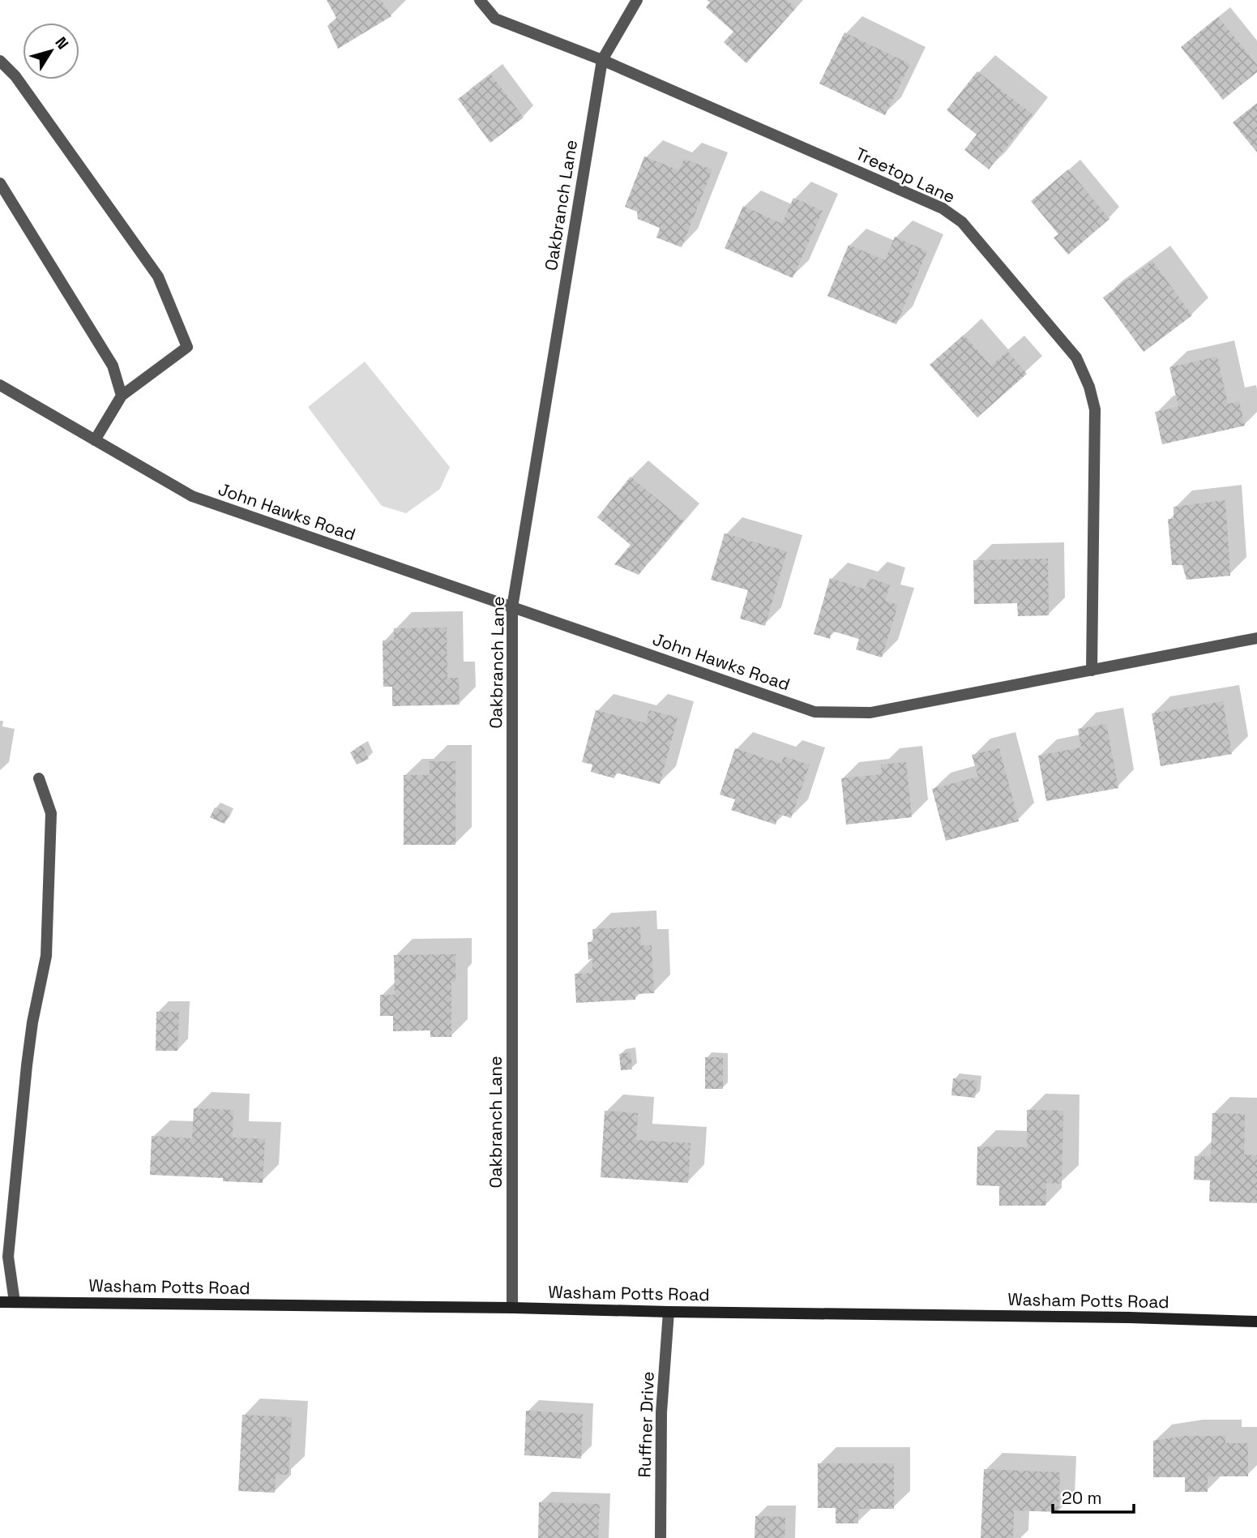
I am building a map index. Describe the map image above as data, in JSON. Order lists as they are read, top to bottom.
{
  "streets": {
    "street": [
      "Treetop Lane",
      "Oakbranch Lane",
      "John Hawks Road",
      "Washam Potts Road",
      "Ruffner Drive"
    ]
  },
  "crossings": [
    ["Treetop Lane", "Oakbranch Lane"],
    ["Treetop Lane", "John Hawks Road"],
    ["Oakbranch Lane", "John Hawks Road"],
    ["Oakbranch Lane", "Washam Potts Road"],
    ["Washam Potts Road", "Ruffner Drive"]
  ],
  "scale_bar": "20 m",
  "north": "top right"
}
